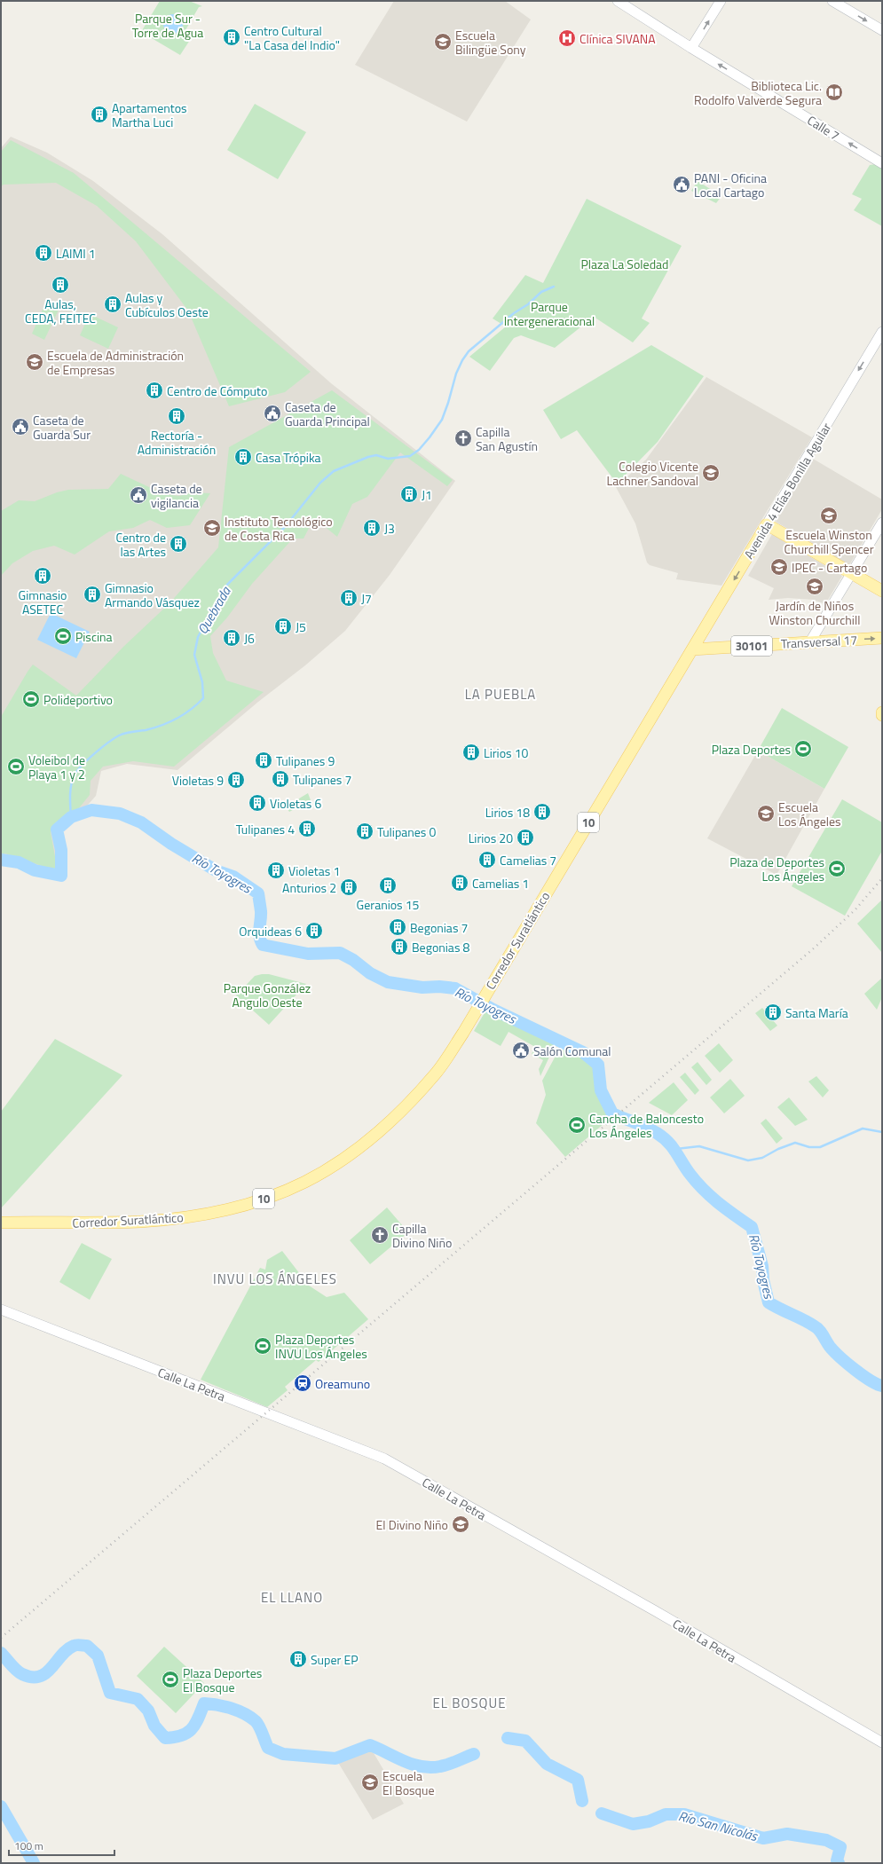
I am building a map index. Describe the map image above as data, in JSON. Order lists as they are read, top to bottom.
{
  "streets": {
    "main road": [
      "Avenida 4 Elías Bonilla Aguilar",
      "Transversal 17",
      "30101",
      "10",
      "Corredor Suratlántico"
    ],
    "street": ["Calle 7", "Calle La Petra"]
  },
  "crossings": [
    ["Avenida 4 Elías Bonilla Aguilar", "Transversal 17"],
    ["Avenida 4 Elías Bonilla Aguilar", "Corredor Suratlántico"],
    ["Transversal 17", "Corredor Suratlántico"]
  ],
  "one_way": ["Calle 7", "Avenida 4 Elías Bonilla Aguilar", "Transversal 17"],
  "districts": [
    "LA PUEBLA",
    "INVU LOS ÁNGELES",
    "EL LLANO",
    "EL BOSQUE"
  ],
  "water": ["Quebrada", "Río Toyogres", "Río San Nicolás"],
  "parks": [
    "Parque Sur - Torre de Agua",
    "Plaza La Soledad",
    "Parque Intergeneracional",
    "Parque González Angulo Oeste"
  ],
  "places": {
    "building": [
      "Centro Cultural \"La Casa del Indio\"",
      "Apartamentos Martha Luci",
      "LAIMI 1",
      "Aulas, CEDA, FEITEC",
      "Aulas y Cubículos Oeste",
      "Centro de Cómputo",
      "Rectoría - Administración",
      "Casa Trópika",
      "J1",
      "J3",
      "Centro de las Artes",
      "Gimnasio ASETEC",
      "Gimnasio Armando Vásquez",
      "J7",
      "J5",
      "J6",
      "Lirios 10",
      "Tulipanes 9",
      "Tulipanes 7",
      "Violetas 9",
      "Violetas 6",
      "Lirios 18",
      "Tulipanes 4",
      "Tulipanes 0",
      "Lirios 20",
      "Camelias 7",
      "Violetas 1",
      "Camelias 1",
      "Geranios 15",
      "Anturios 2",
      "Begonias 7",
      "Orquideas 6",
      "Begonias 8",
      "Santa María",
      "Super EP"
    ],
    "hospital": ["Clínica SIVANA"],
    "school or university": [
      "Escuela Bilingüe Sony",
      "Escuela de Administración de Empresas",
      "Colegio Vicente Lachner Sandoval",
      "Escuela Winston Churchill Spencer",
      "Instituto Tecnológico de Costa Rica",
      "IPEC - Cartago",
      "Jardín de Niños Winston Churchill",
      "Escuela Los Ángeles",
      "El Divino Niño",
      "Escuela El Bosque"
    ],
    "library": ["Biblioteca Lic. Rodolfo Valverde Segura"],
    "public building": [
      "PANI - Oficina Local Cartago",
      "Caseta de Guarda Principal",
      "Caseta de Guarda Sur",
      "Caseta de vigilancia",
      "Salón Comunal"
    ],
    "church": ["Capilla San Agustín", "Capilla Divino Niño"],
    "sports": [
      "Piscina",
      "Polideportivo",
      "Plaza Deportes",
      "Voleibol de Playa 1 y 2",
      "Plaza de Deportes Los Ángeles",
      "Cancha de Baloncesto Los Ángeles",
      "Plaza Deportes INVU Los Ángeles",
      "Plaza Deportes El Bosque"
    ],
    "station": ["Oreamuno"]
  },
  "scale_bar": "100 m"
}
